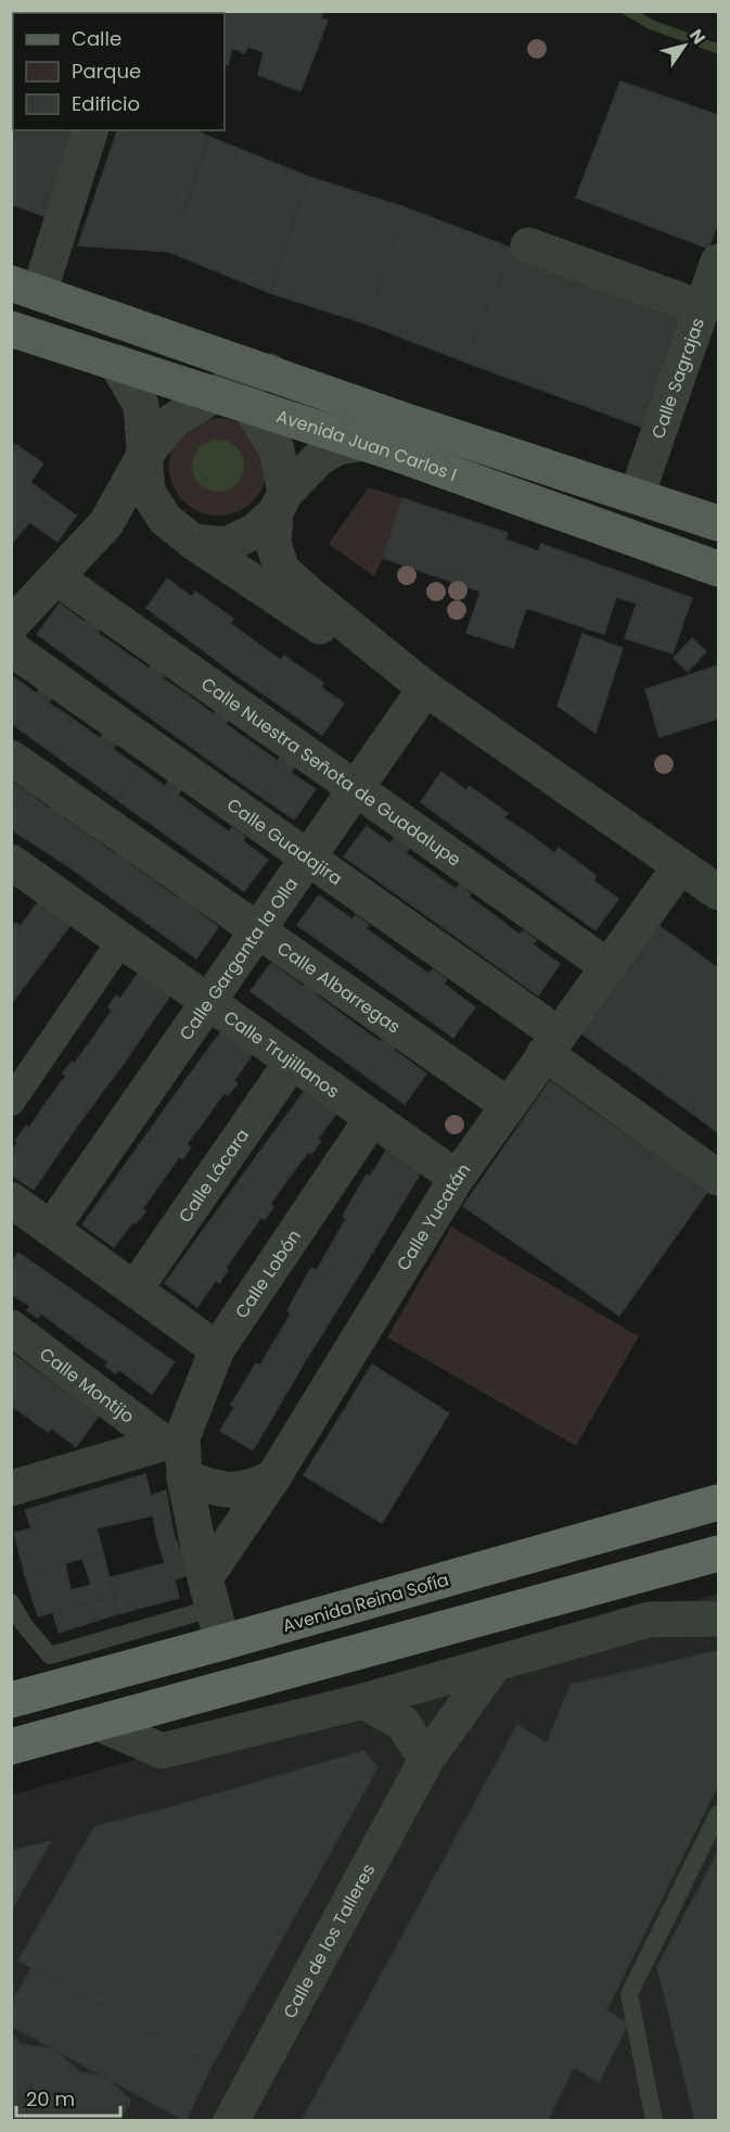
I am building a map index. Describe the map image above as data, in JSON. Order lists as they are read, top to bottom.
{
  "streets": {
    "highway": ["Avenida Reina Sofía"],
    "main road": ["Avenida Juan Carlos I"],
    "street": [
      "Calle Sagrajas",
      "Calle Nuestra Señota de Guadalupe",
      "Calle Guadajira",
      "Calle Garganta la Olla",
      "Calle Albarregas",
      "Calle Trujillanos",
      "Calle Lácara",
      "Calle Yucatán",
      "Calle Lobón",
      "Calle Montijo",
      "Calle de los Talleres"
    ]
  },
  "crossings": [
    ["Calle Sagrajas", "Avenida Juan Carlos I"],
    ["Calle Nuestra Señota de Guadalupe", "Calle Garganta la Olla"],
    ["Calle Nuestra Señota de Guadalupe", "Calle Yucatán"],
    ["Calle Guadajira", "Calle Garganta la Olla"],
    ["Calle Guadajira", "Calle Yucatán"],
    ["Calle Garganta la Olla", "Calle Albarregas"],
    ["Calle Garganta la Olla", "Calle Trujillanos"],
    ["Calle Albarregas", "Calle Yucatán"],
    ["Calle Trujillanos", "Calle Lácara"],
    ["Calle Trujillanos", "Calle Yucatán"],
    ["Calle Trujillanos", "Calle Lobón"],
    ["Calle Yucatán", "Calle Lobón"],
    ["Calle Lobón", "Calle Montijo"],
    ["Calle Lobón", "Avenida Reina Sofía"]
  ],
  "legend": ["Calle", "Parque", "Edificio"],
  "scale_bar": "20 m",
  "north": "top right"
}
